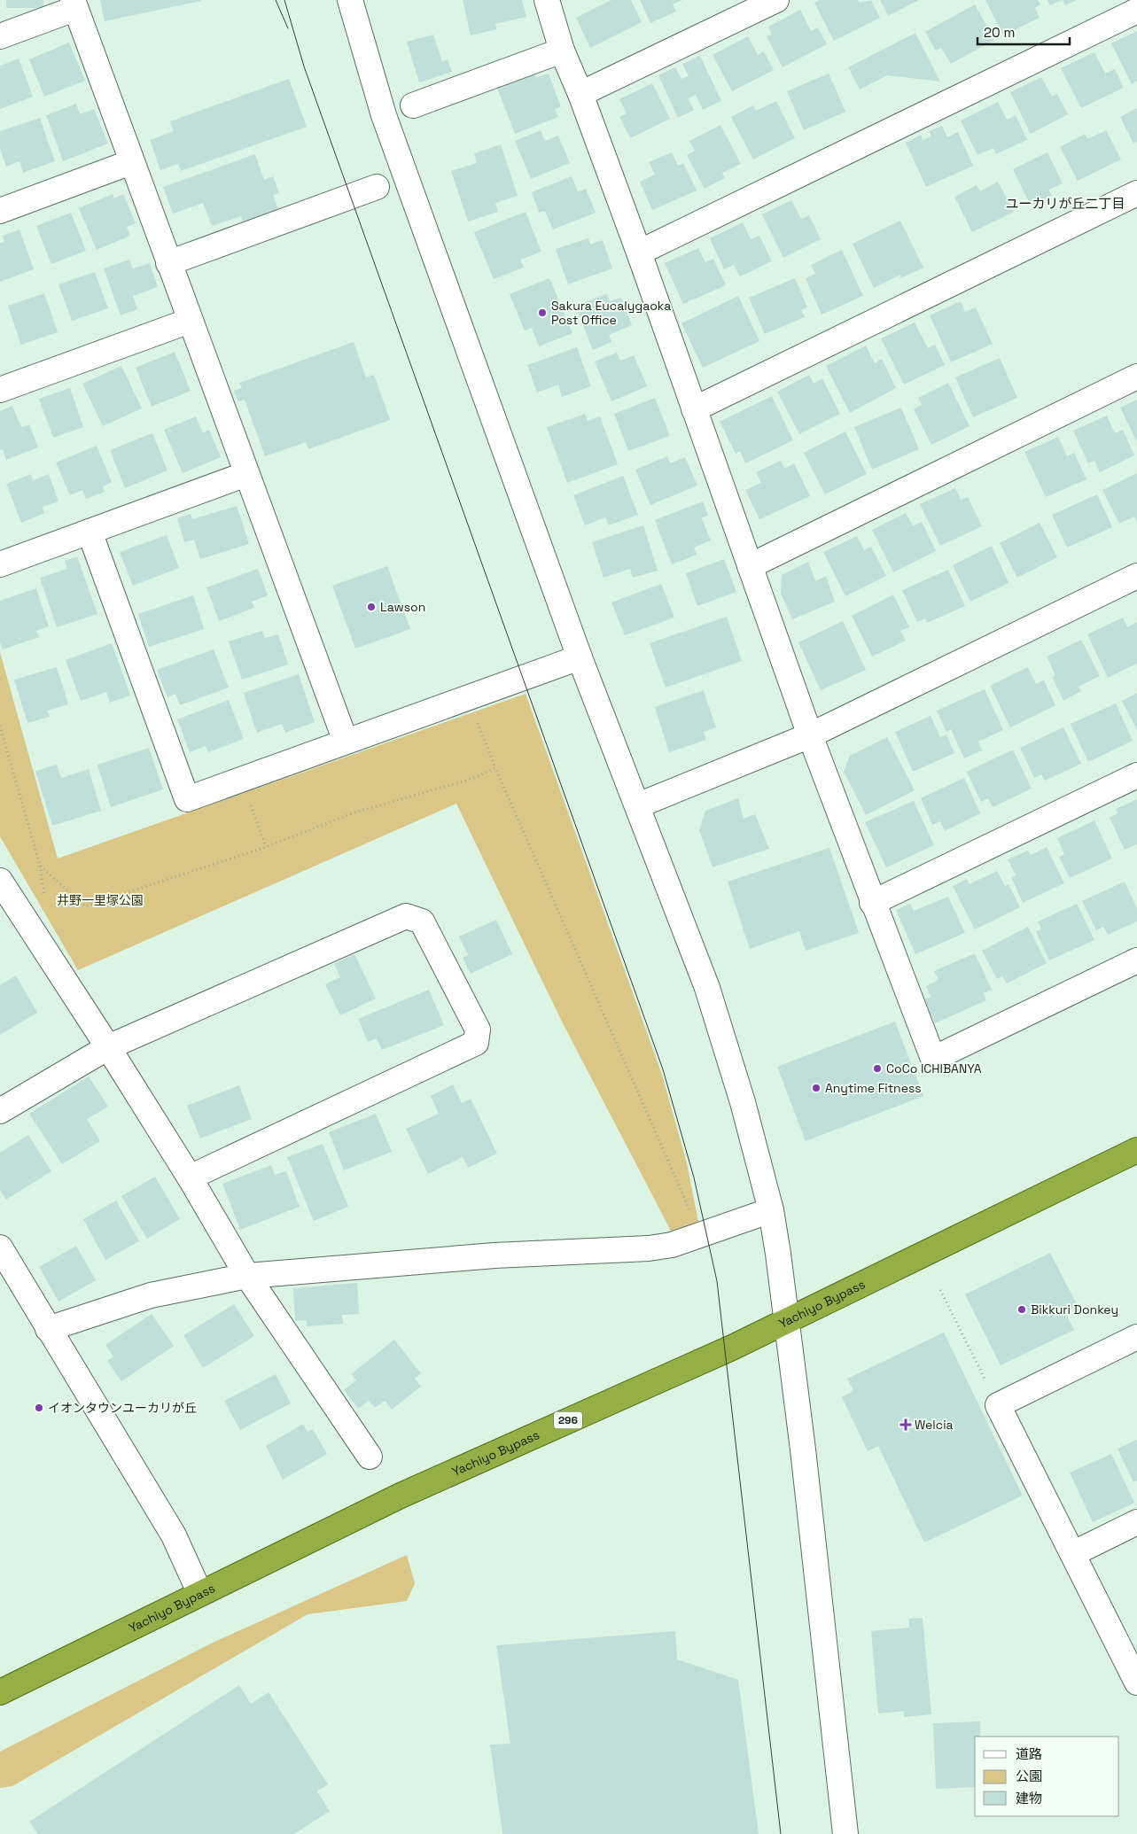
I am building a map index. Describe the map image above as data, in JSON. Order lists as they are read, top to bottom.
{
  "streets": {
    "highway": ["Yachiyo Bypass", "296"]
  },
  "districts": ["ユーカリが丘二丁目"],
  "parks": ["井野一里塚公園"],
  "places": {
    "other": [
      "Sakura Eucalygaoka Post Office",
      "Lawson",
      "CoCo ICHIBANYA",
      "Anytime Fitness",
      "Bikkuri Donkey",
      "イオンタウンユーカリが丘"
    ],
    "health": ["Welcia"]
  },
  "legend": ["道路", "公園", "建物"],
  "scale_bar": "20 m"
}
